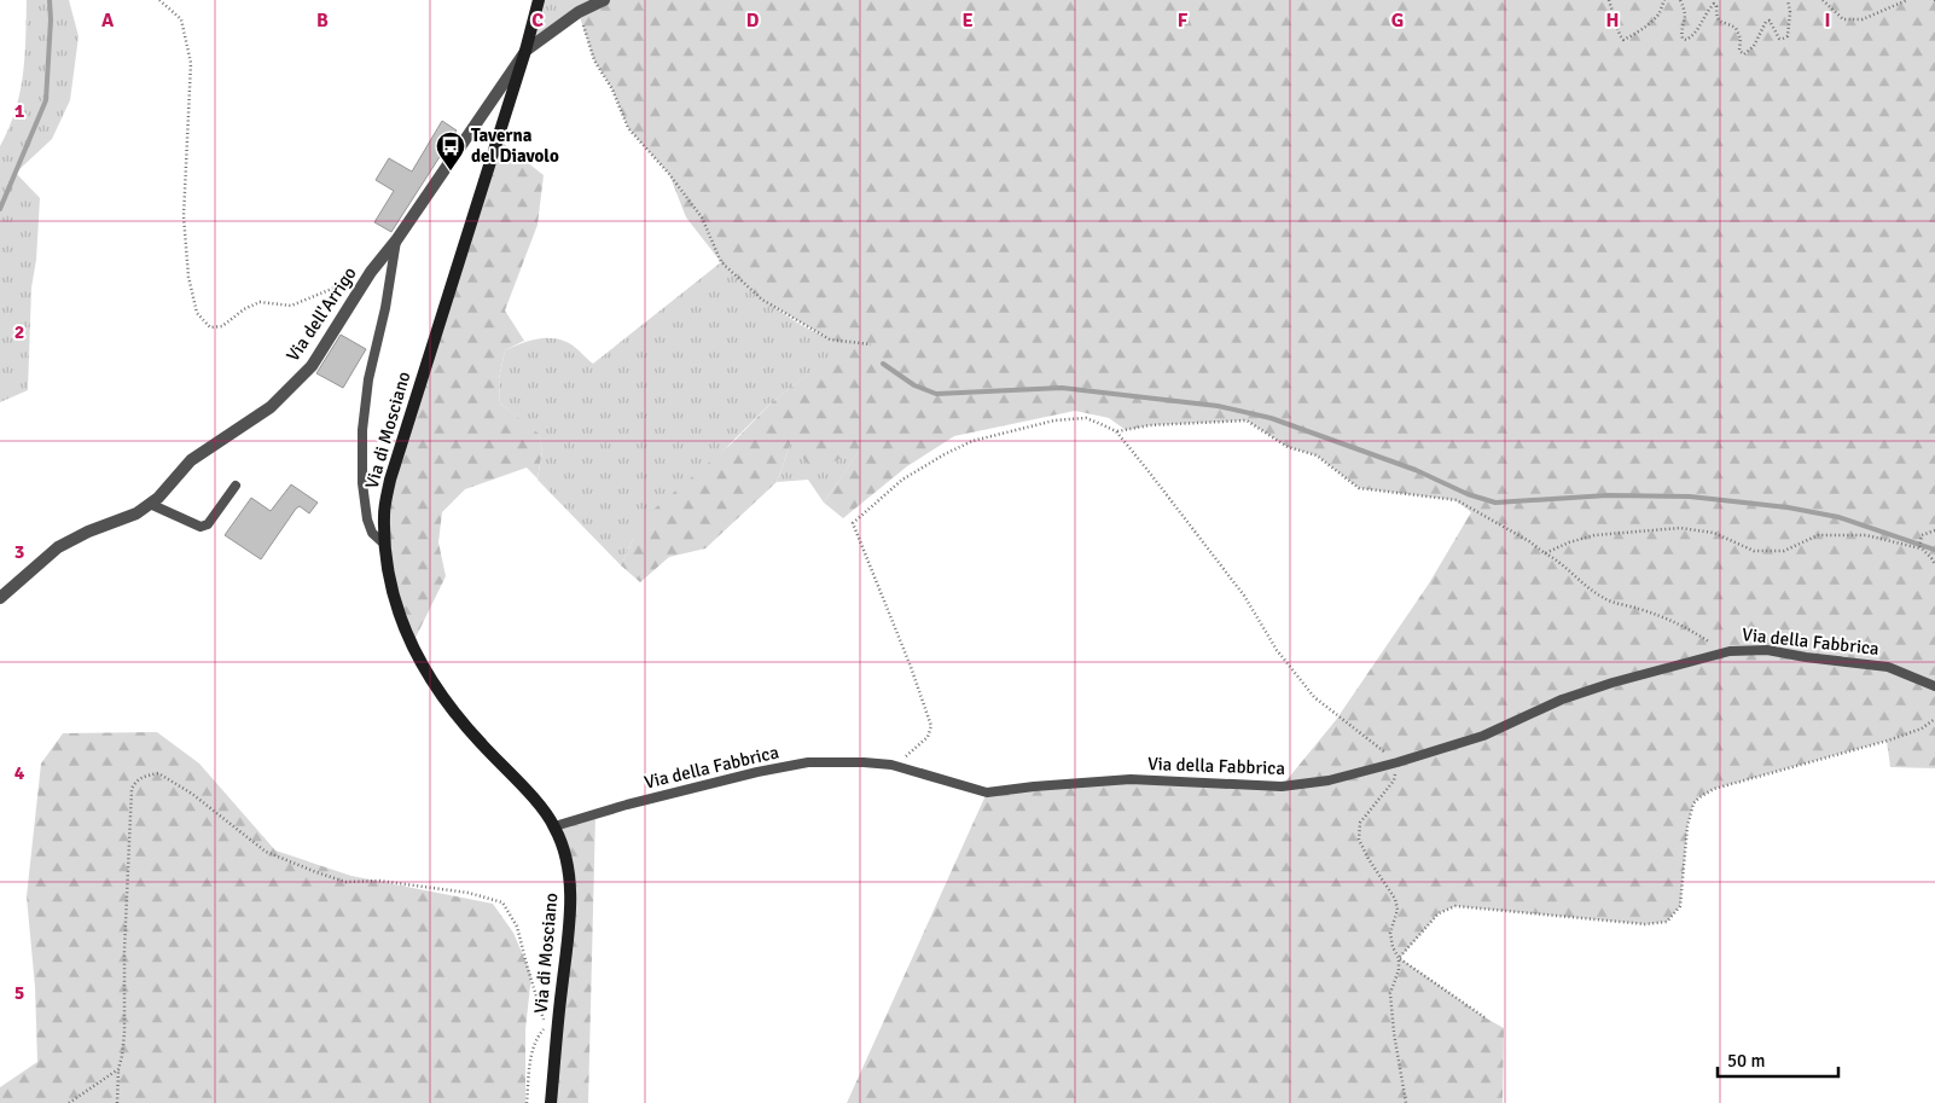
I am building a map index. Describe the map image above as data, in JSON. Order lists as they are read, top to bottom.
{
  "streets": {
    "main road": ["Via di Mosciano"],
    "street": ["Via dell'Arrigo"],
    "lane": ["Via della Fabbrica"]
  },
  "crossings": [
    ["Via dell'Arrigo", "Via di Mosciano"],
    ["Via di Mosciano", "Via della Fabbrica"]
  ],
  "places": {
    "bus stop": ["Taverna del Diavolo"]
  },
  "scale_bar": "50 m",
  "grid": {
    "columns": [
      "A",
      "B",
      "C",
      "D",
      "E",
      "F",
      "G",
      "H",
      "I"
    ],
    "rows": [
      "1",
      "2",
      "3",
      "4",
      "5"
    ]
  }
}
